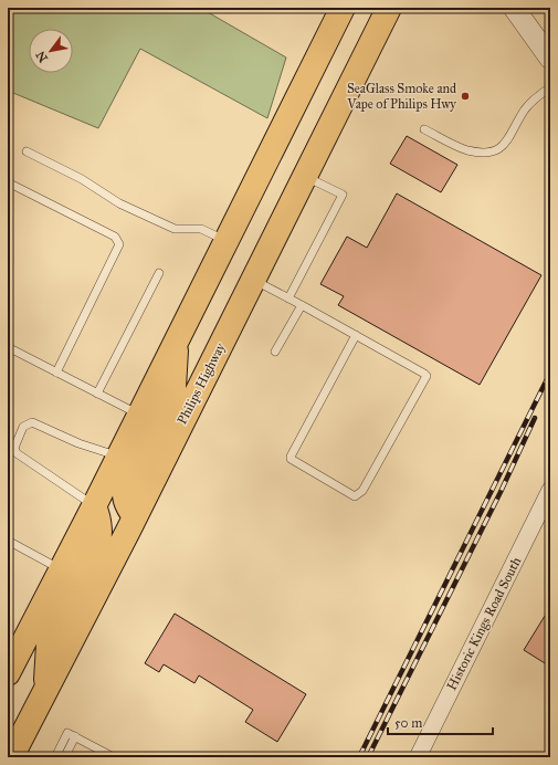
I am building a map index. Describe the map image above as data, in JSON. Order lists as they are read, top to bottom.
{
  "streets": {
    "main road": ["Philips Highway"],
    "street": ["Historic Kings Road South"]
  },
  "places": ["SeaGlass Smoke and Vape of Philips Hwy"],
  "scale_bar": "50 m",
  "north": "bottom left"
}
